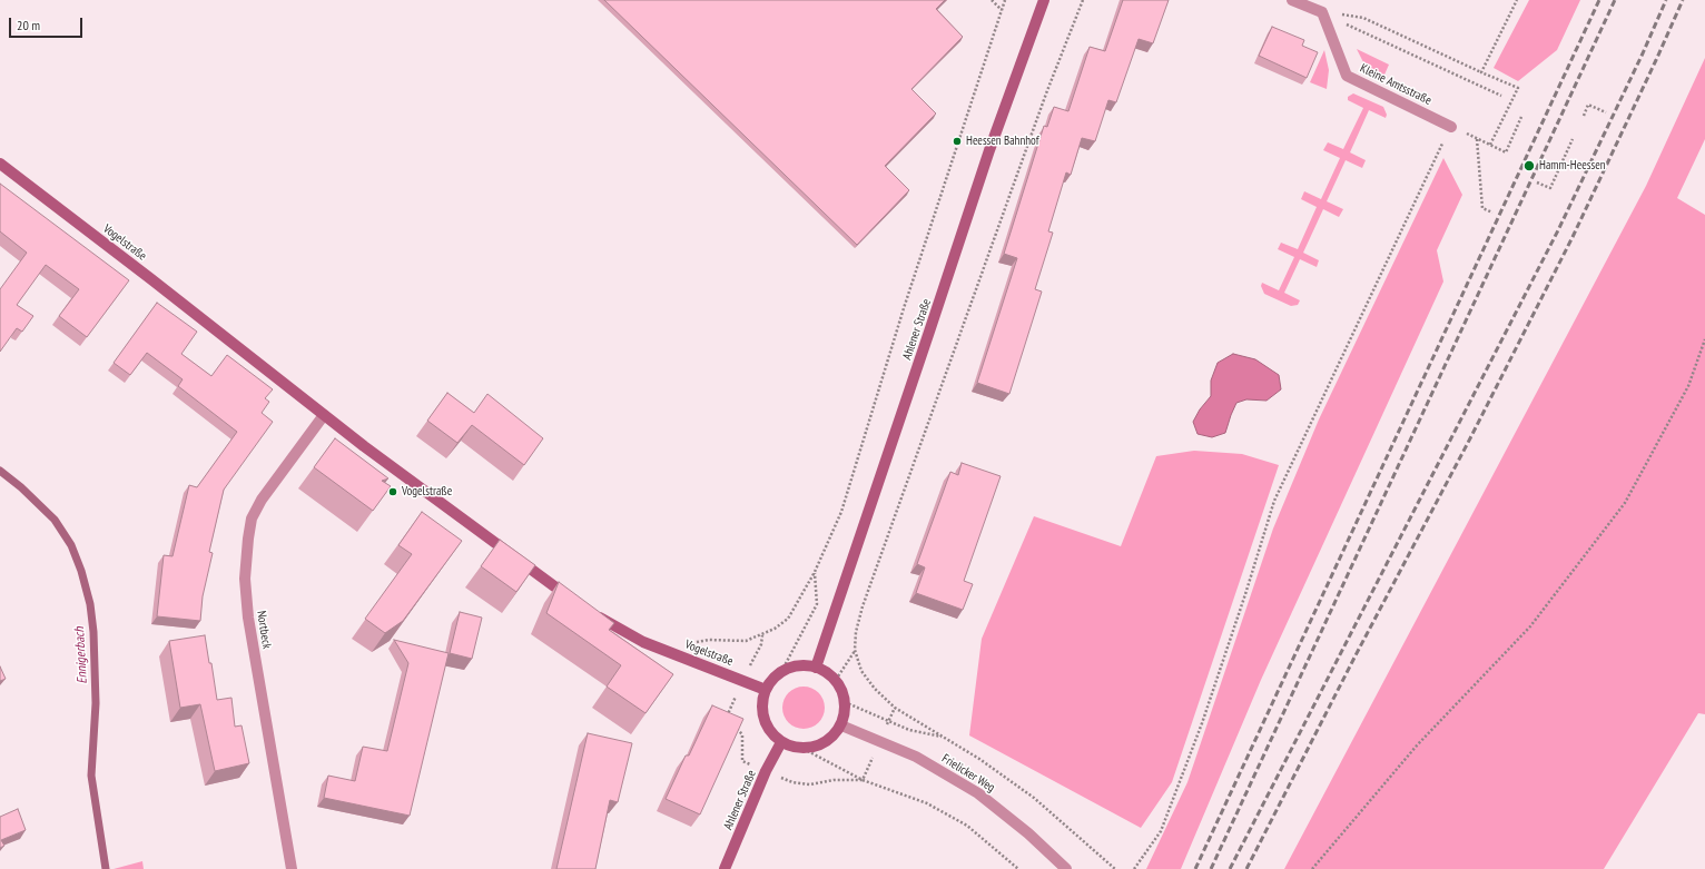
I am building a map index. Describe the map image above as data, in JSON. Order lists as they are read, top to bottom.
{
  "streets": {
    "main road": ["Vogelstraße", "Ahlener Straße"],
    "street": ["Kleine Amtsstraße", "Nortbeck", "Frielicker Weg"]
  },
  "crossings": [
    ["Vogelstraße", "Ahlener Straße"],
    ["Vogelstraße", "Nortbeck"],
    ["Vogelstraße", "Frielicker Weg"],
    ["Ahlener Straße", "Frielicker Weg"]
  ],
  "water": ["Ennigerbach"],
  "places": ["Heessen Bahnhof", "Hamm-Heessen", "Vogelstraße"],
  "scale_bar": "20 m"
}
